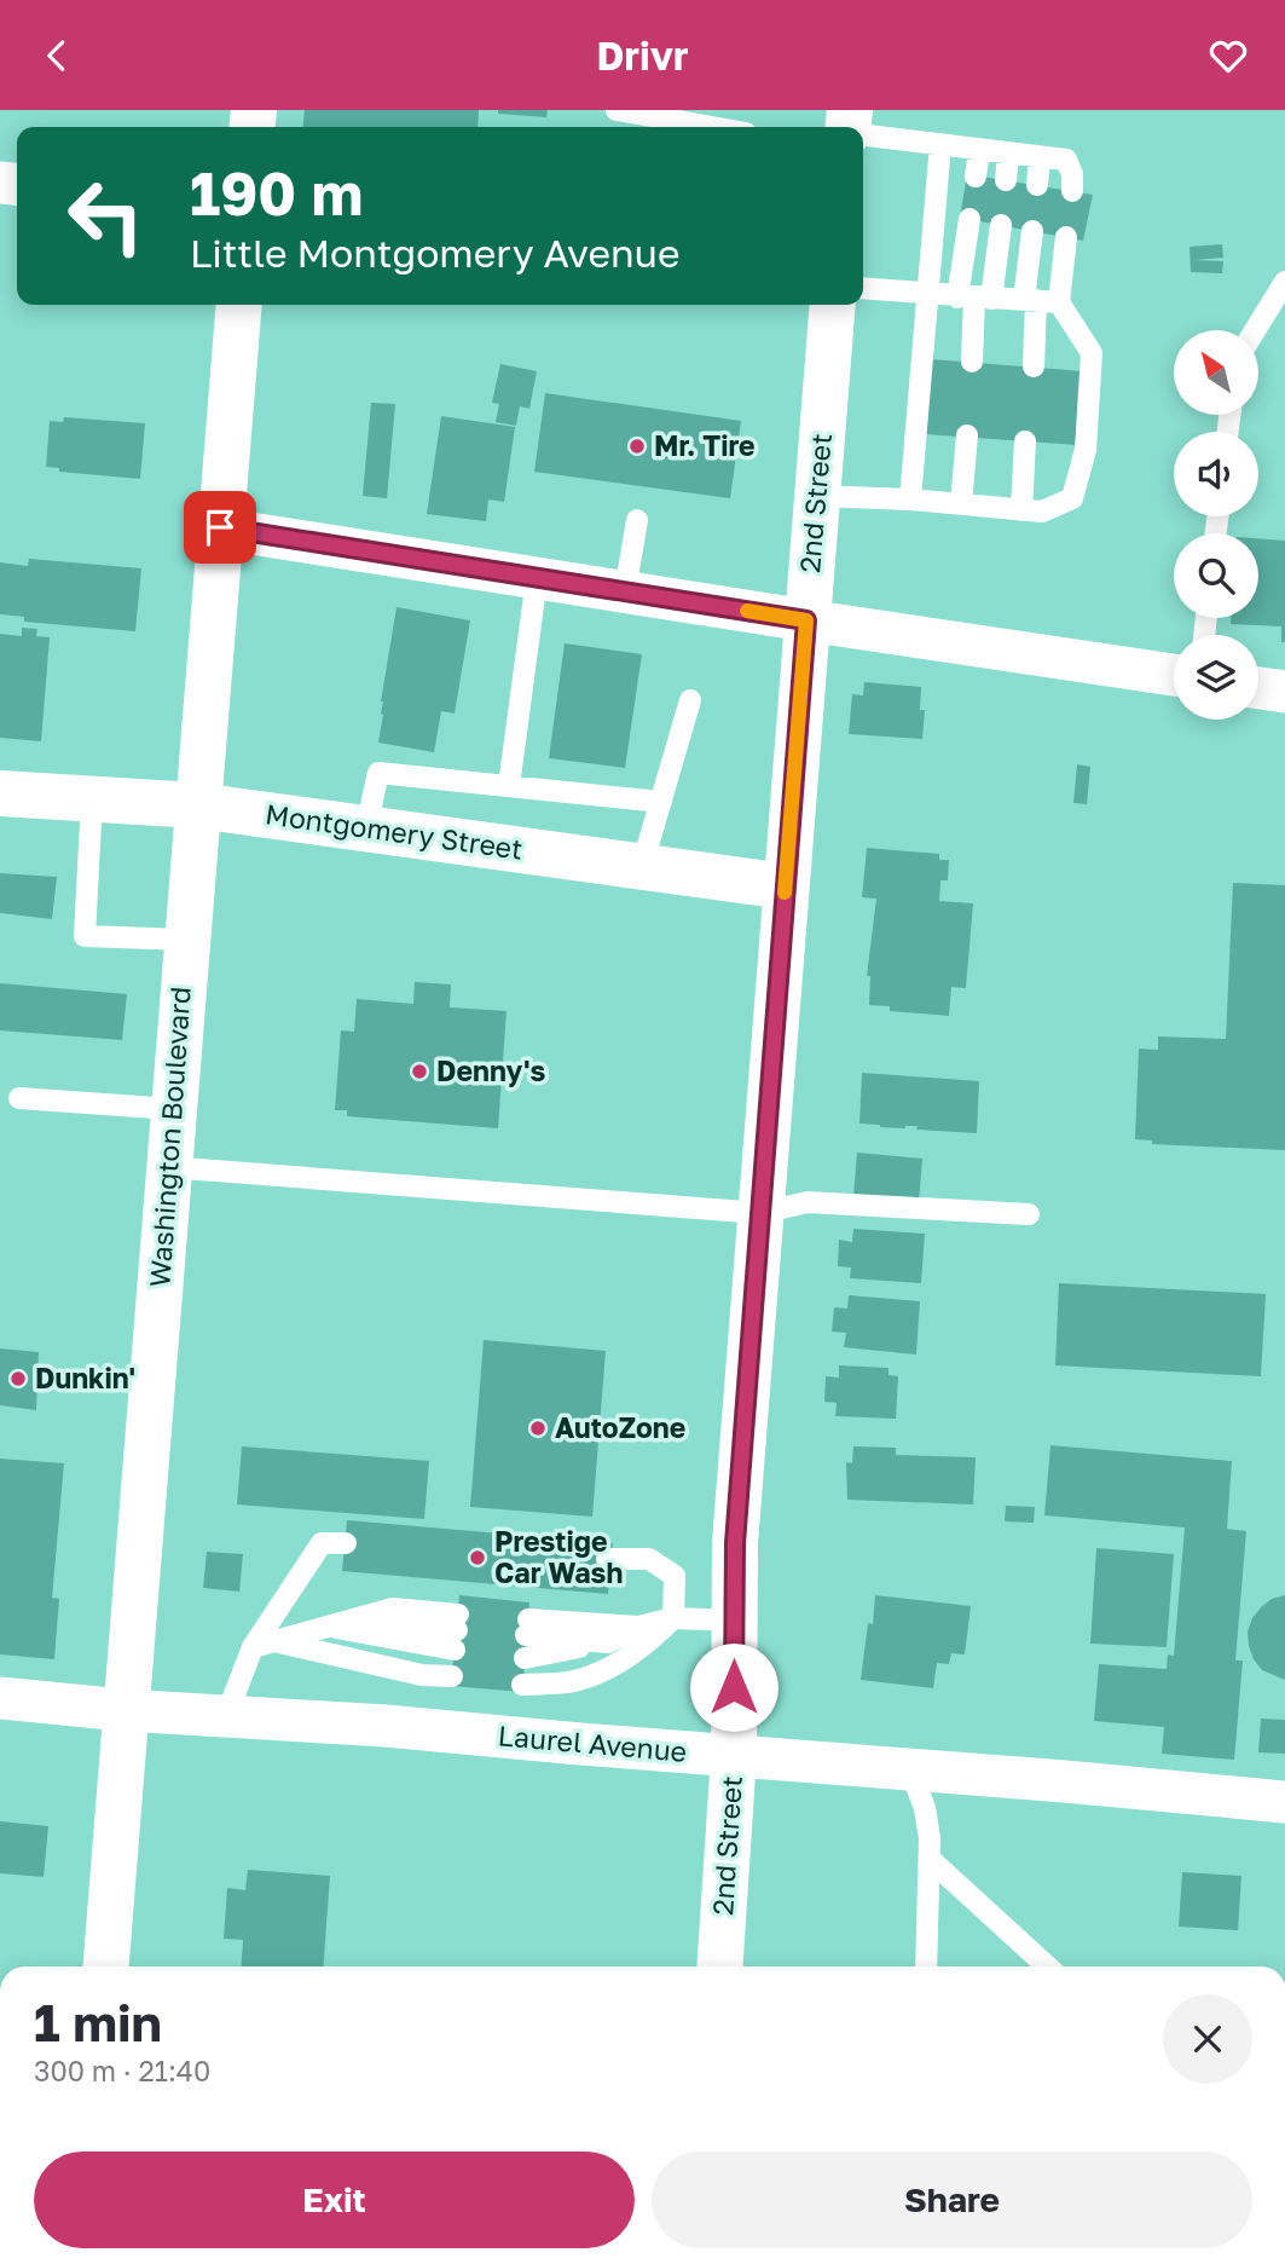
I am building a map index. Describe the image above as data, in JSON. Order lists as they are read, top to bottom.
{
  "streets": {
    "main road": ["2nd Street", "Montgomery Street", "Washington Boulevard"],
    "street": ["Laurel Avenue"]
  },
  "crossings": [
    ["2nd Street", "Montgomery Street"],
    ["2nd Street", "Laurel Avenue"],
    ["Montgomery Street", "Washington Boulevard"],
    ["Washington Boulevard", "Laurel Avenue"]
  ],
  "places": [
    "Mr. Tire",
    "Denny's",
    "Dunkin'",
    "AutoZone",
    "Prestige Car Wash"
  ],
  "north": "top left",
  "page": {
    "header": "Drivr",
    "turn": ["190 m", "Little Montgomery Avenue"],
    "heading": ["1 min", "300 m · 21:40"],
    "buttons": ["Exit", "Share"]
  }
}
